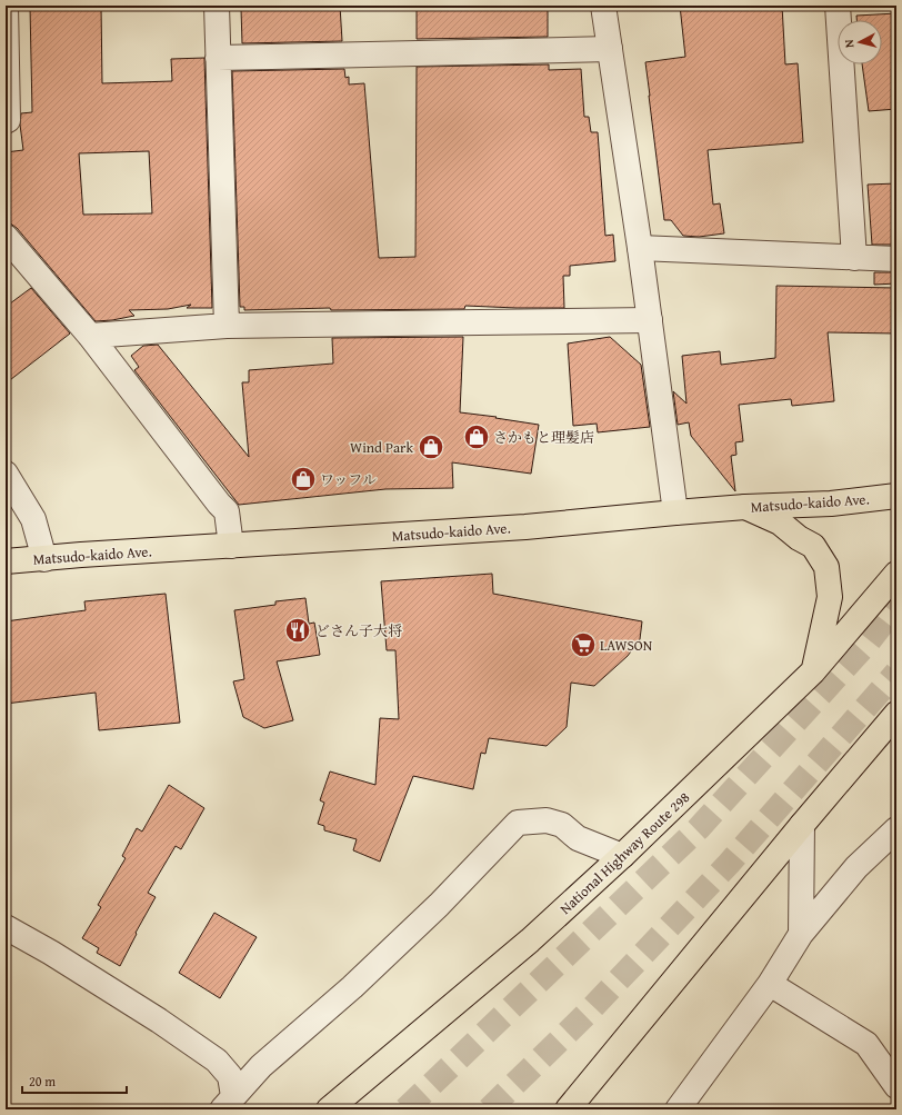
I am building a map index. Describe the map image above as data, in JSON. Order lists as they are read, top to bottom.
{
  "streets": {
    "main road": ["Matsudo-kaido Ave.", "National Highway Route 298"]
  },
  "places": {
    "shop": ["さかもと理髪店", "Wind Park", "ワッフル"],
    "restaurant": ["どさん子大将"],
    "supermarket": ["LAWSON"]
  },
  "scale_bar": "20 m",
  "north": "left"
}
